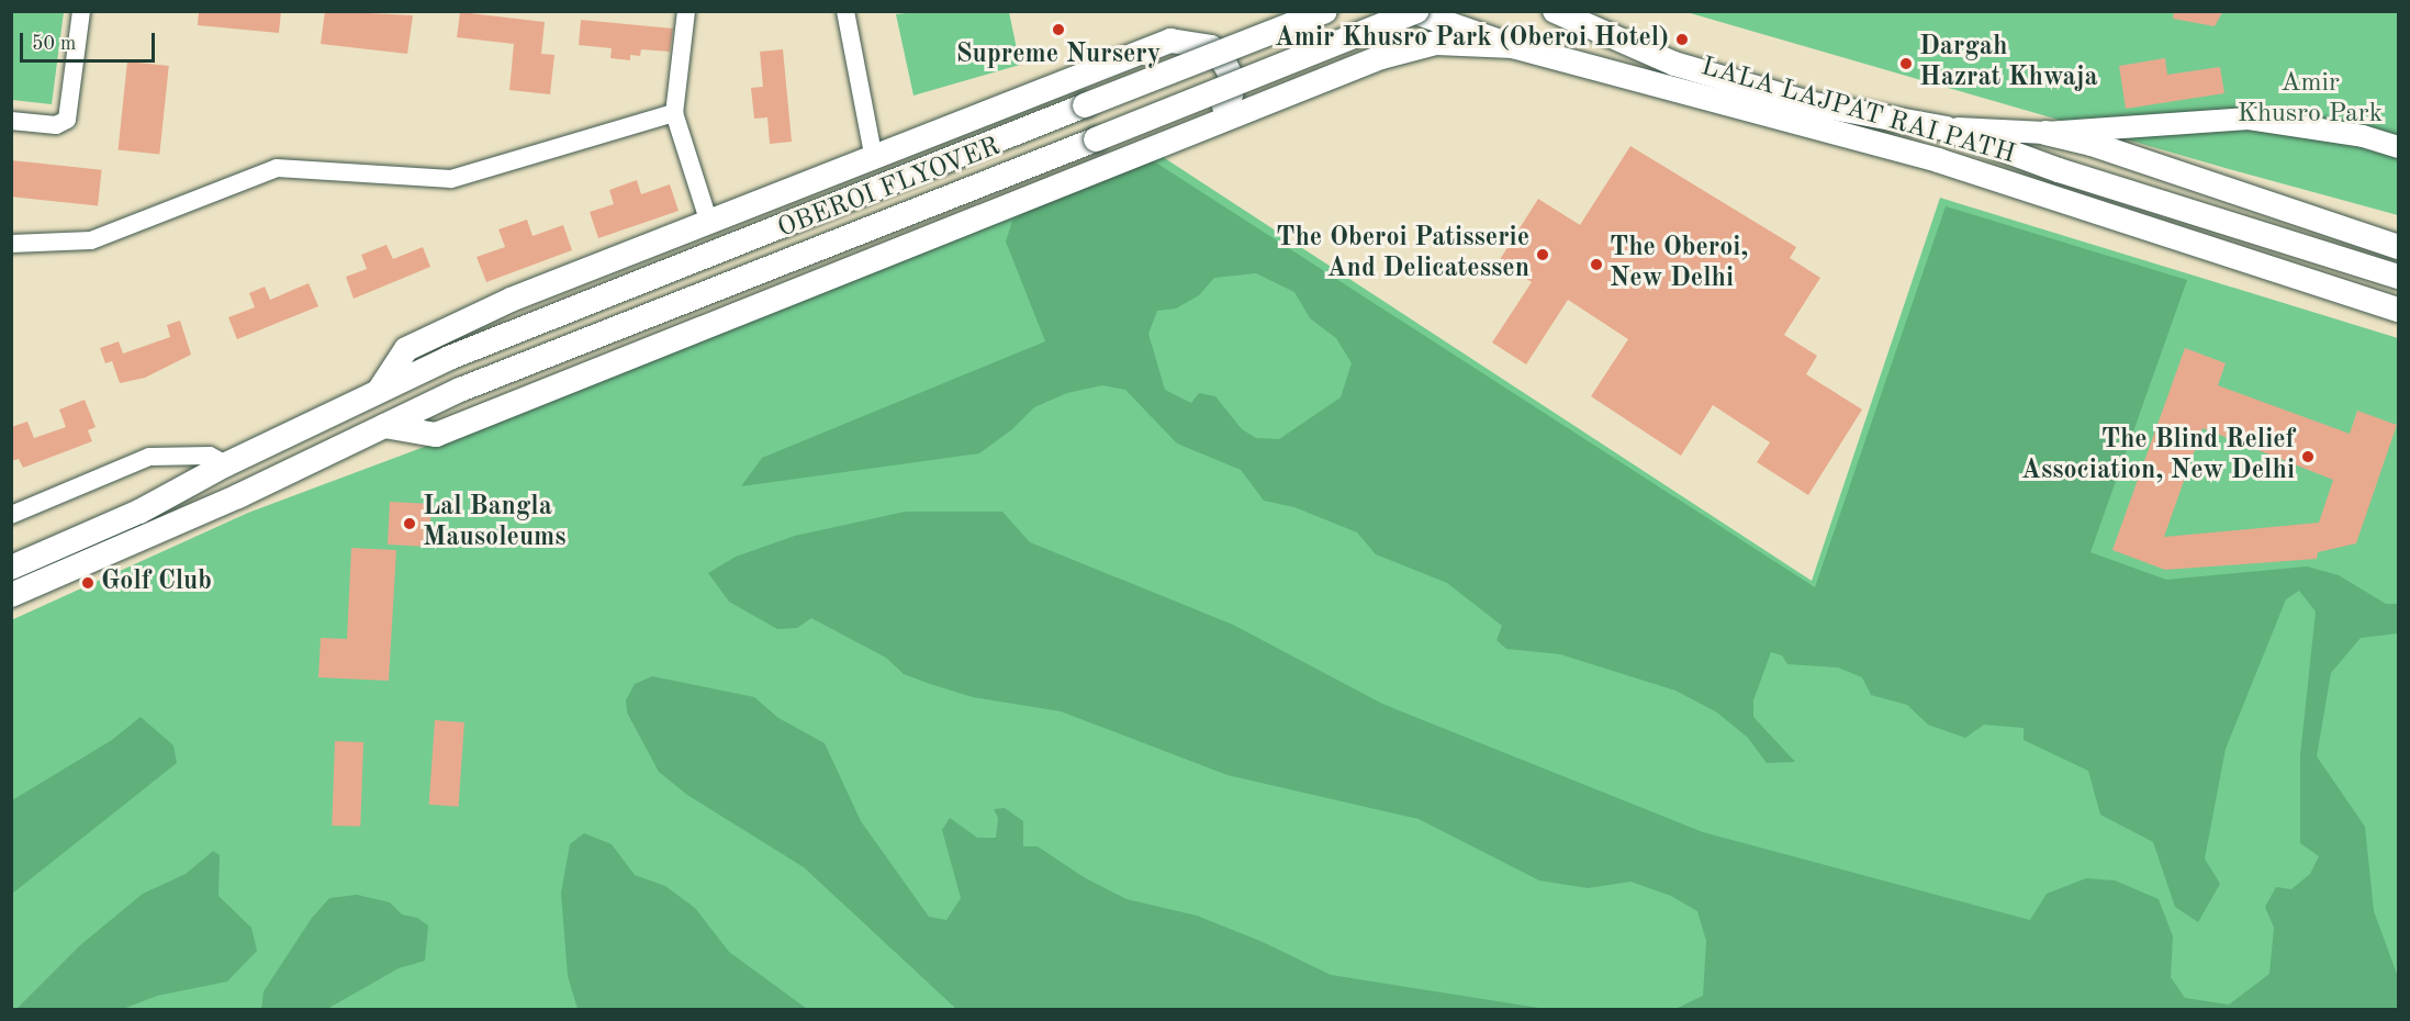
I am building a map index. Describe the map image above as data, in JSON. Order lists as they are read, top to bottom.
{
  "streets": {
    "main road": ["LALA LAJPAT RAI PATH", "OBEROI FLYOVER"]
  },
  "crossings": [
    ["LALA LAJPAT RAI PATH", "OBEROI FLYOVER"]
  ],
  "parks": ["Amir Khusro Park"],
  "places": [
    "Supreme Nursery",
    "Amir Khusro Park (Oberoi Hotel)",
    "Dargah Hazrat Khwaja",
    "The Oberoi Patisserie And Delicatessen",
    "The Oberoi, New Delhi",
    "The Blind Relief Association, New Delhi",
    "Lal Bangla Mausoleums",
    "Golf Club"
  ],
  "scale_bar": "50 m"
}
